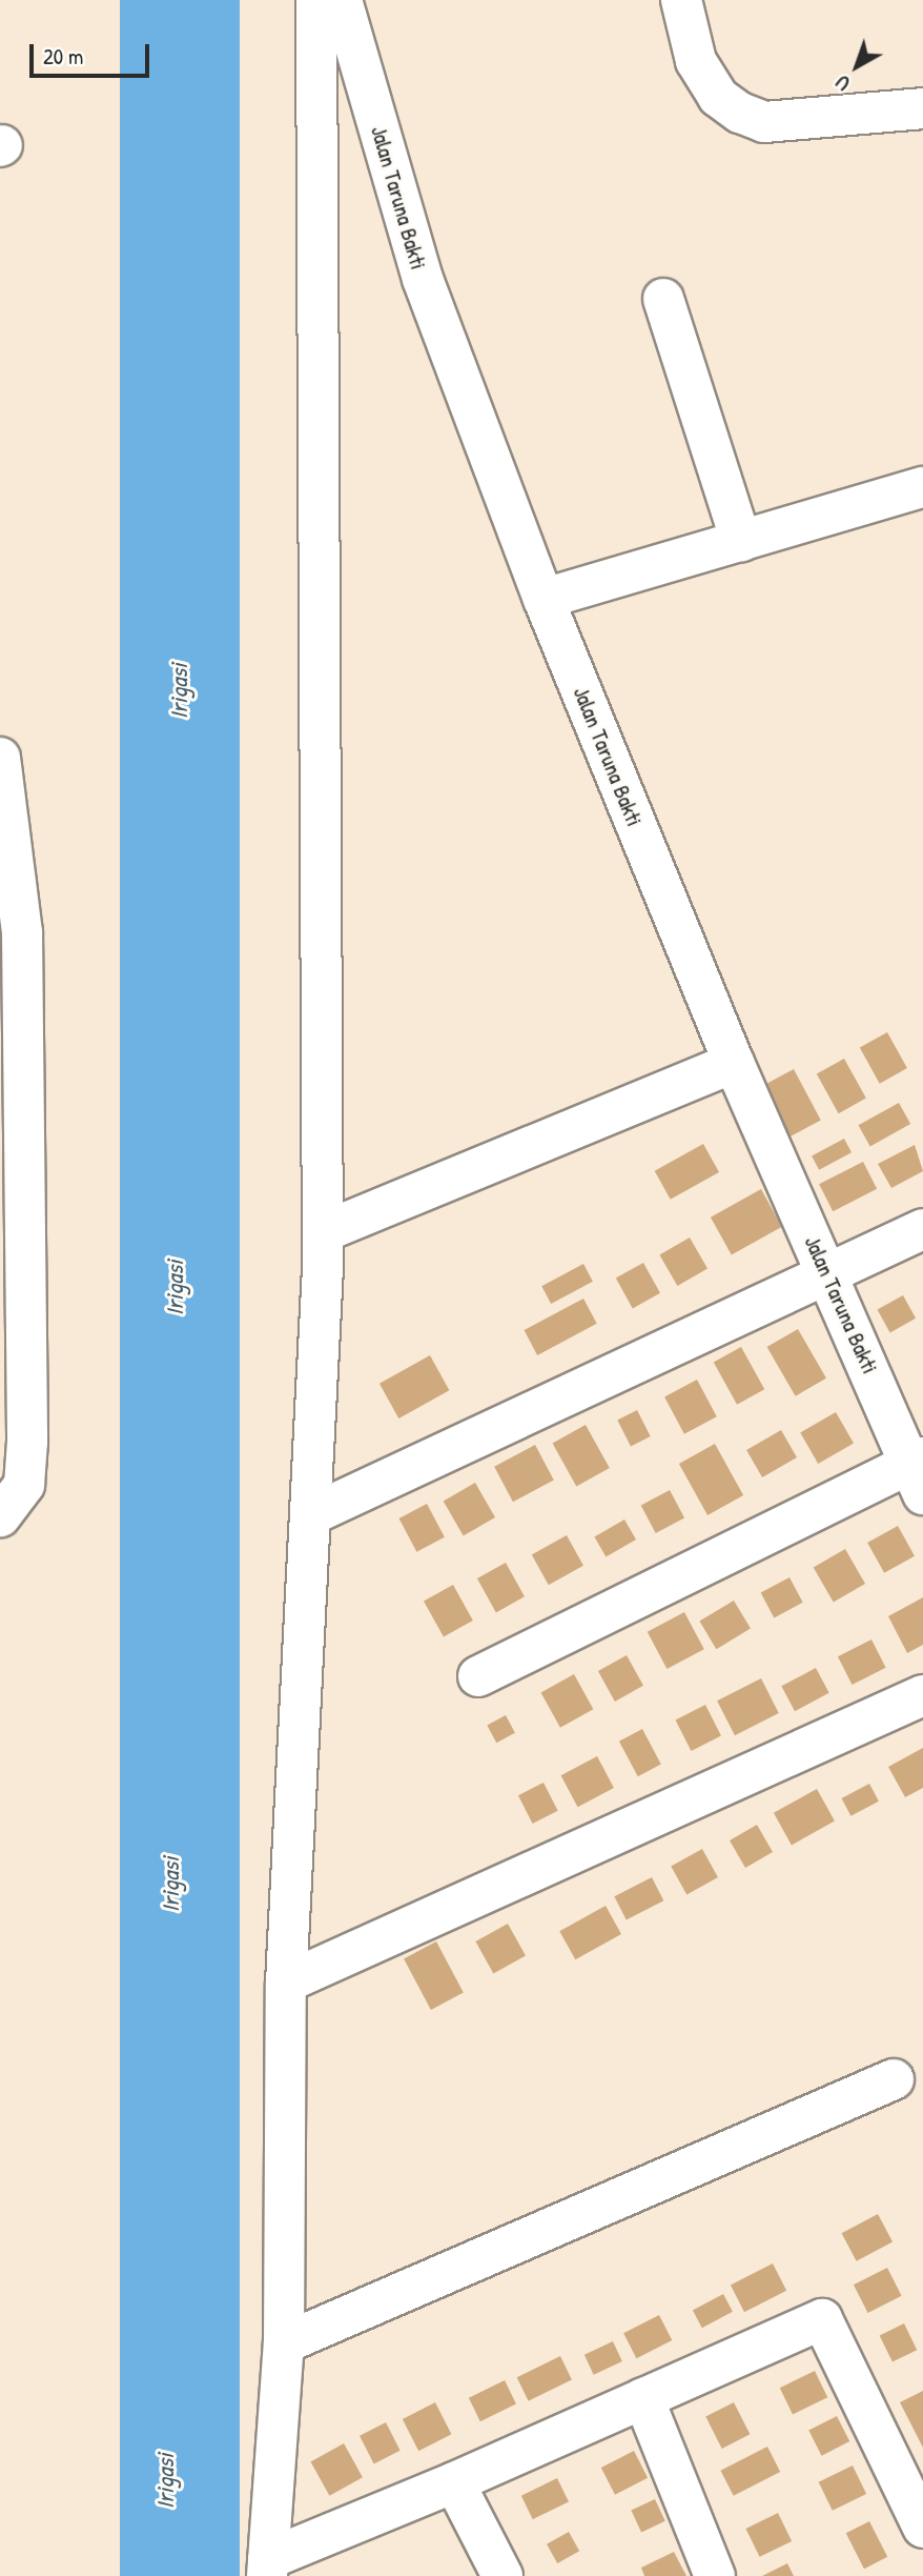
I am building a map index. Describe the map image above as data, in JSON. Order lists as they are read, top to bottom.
{
  "streets": {
    "street": ["Jalan Taruna Bakti"]
  },
  "water": ["Irigasi"],
  "scale_bar": "20 m",
  "north": "bottom left"
}
